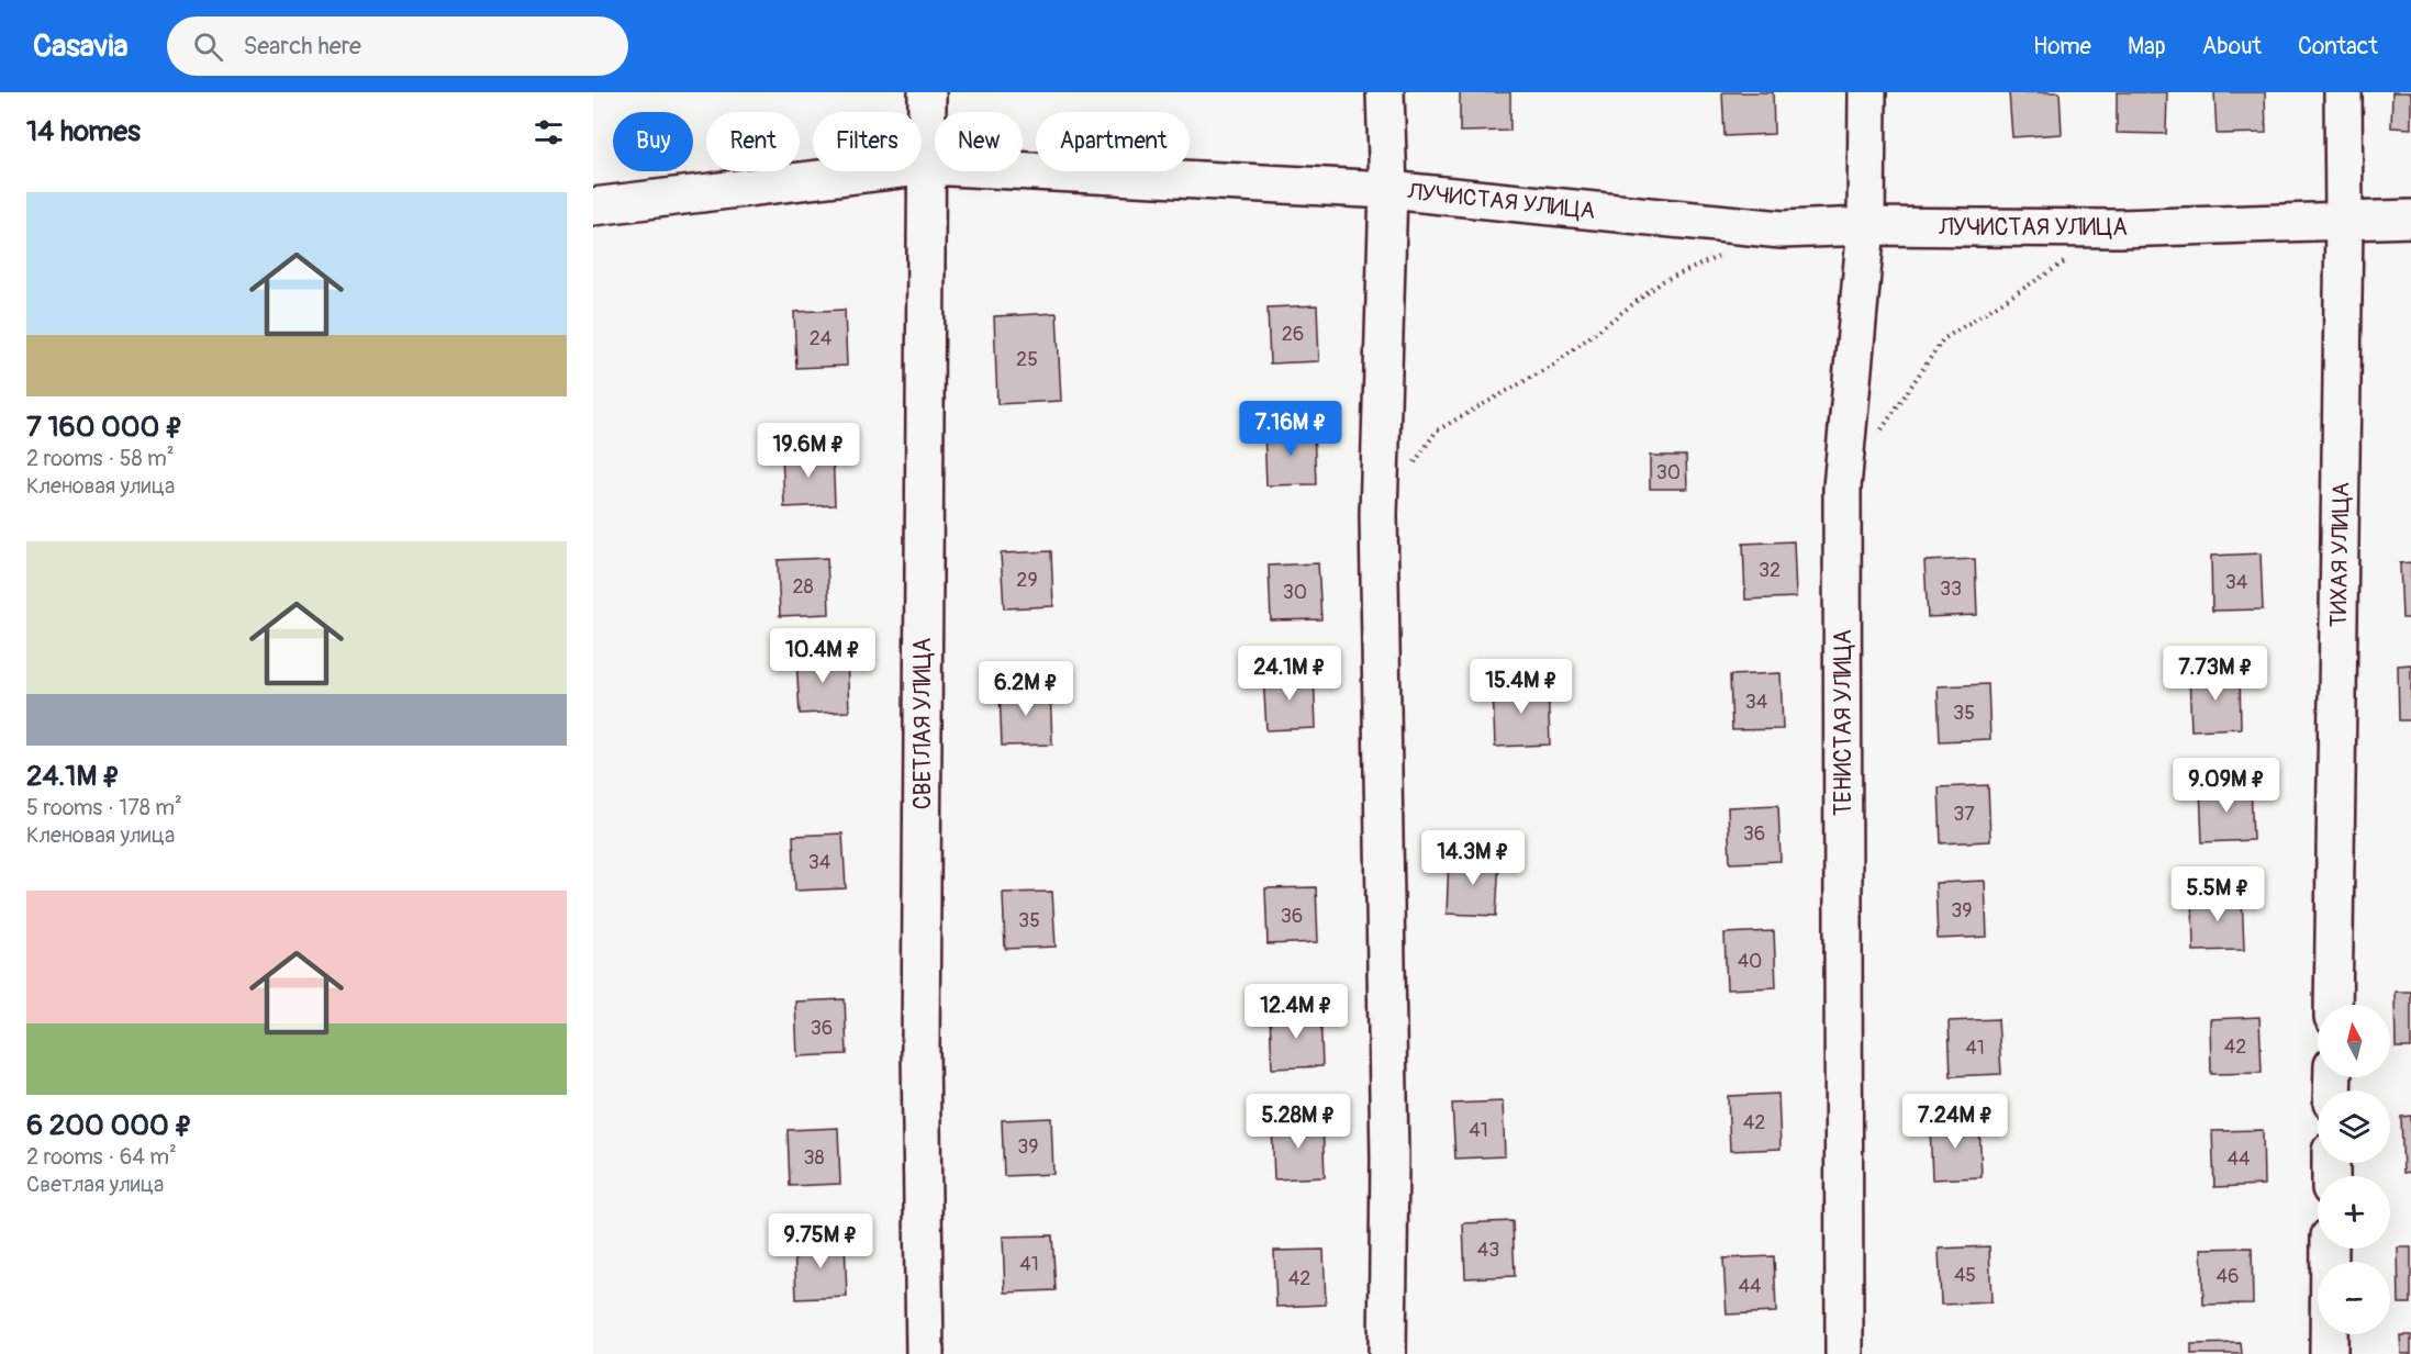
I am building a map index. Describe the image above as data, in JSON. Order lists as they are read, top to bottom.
{
  "streets": {
    "street": [
      "ЛУЧИСТАЯ УЛИЦА",
      "ТИХАЯ УЛИЦА",
      "ТЕНИСТАЯ УЛИЦА",
      "СВЕТЛАЯ УЛИЦА"
    ]
  },
  "crossings": [
    ["ЛУЧИСТАЯ УЛИЦА", "ТИХАЯ УЛИЦА"],
    ["ЛУЧИСТАЯ УЛИЦА", "ТЕНИСТАЯ УЛИЦА"],
    ["ЛУЧИСТАЯ УЛИЦА", "СВЕТЛАЯ УЛИЦА"]
  ],
  "house_numbers": [
    "26",
    "24",
    "25",
    "30",
    "32",
    "29",
    "34",
    "28",
    "33",
    "30",
    "34",
    "35",
    "37",
    "36",
    "34",
    "39",
    "36",
    "35",
    "40",
    "36",
    "42",
    "41",
    "42",
    "41",
    "39",
    "38",
    "44",
    "43",
    "41",
    "45",
    "46",
    "42",
    "44"
  ],
  "north": "top",
  "page": {
    "header": "Casavia",
    "search": "Search here",
    "nav": [
      "Home",
      "Map",
      "About",
      "Contact"
    ],
    "heading": "14 homes",
    "chip": [
      "Buy",
      "Rent",
      "Filters",
      "New",
      "Apartment"
    ],
    "list": [
      {
        "name": "7 160 000 ₽",
        "note": "2 rooms · 58 m² · Кленовая улица"
      },
      {
        "name": "24.1M ₽",
        "note": "5 rooms · 178 m² · Кленовая улица"
      },
      {
        "name": "6 200 000 ₽",
        "note": "2 rooms · 64 m² · Светлая улица"
      }
    ],
    "price": [
      "7.16M ₽",
      "19.6M ₽",
      "10.4M ₽",
      "24.1M ₽",
      "7.73M ₽",
      "15.4M ₽",
      "6.2M ₽",
      "9.09M ₽",
      "14.3M ₽",
      "5.5M ₽",
      "12.4M ₽",
      "5.28M ₽",
      "7.24M ₽",
      "9.75M ₽"
    ],
    "map_buttons": ["+", "−"]
  }
}
